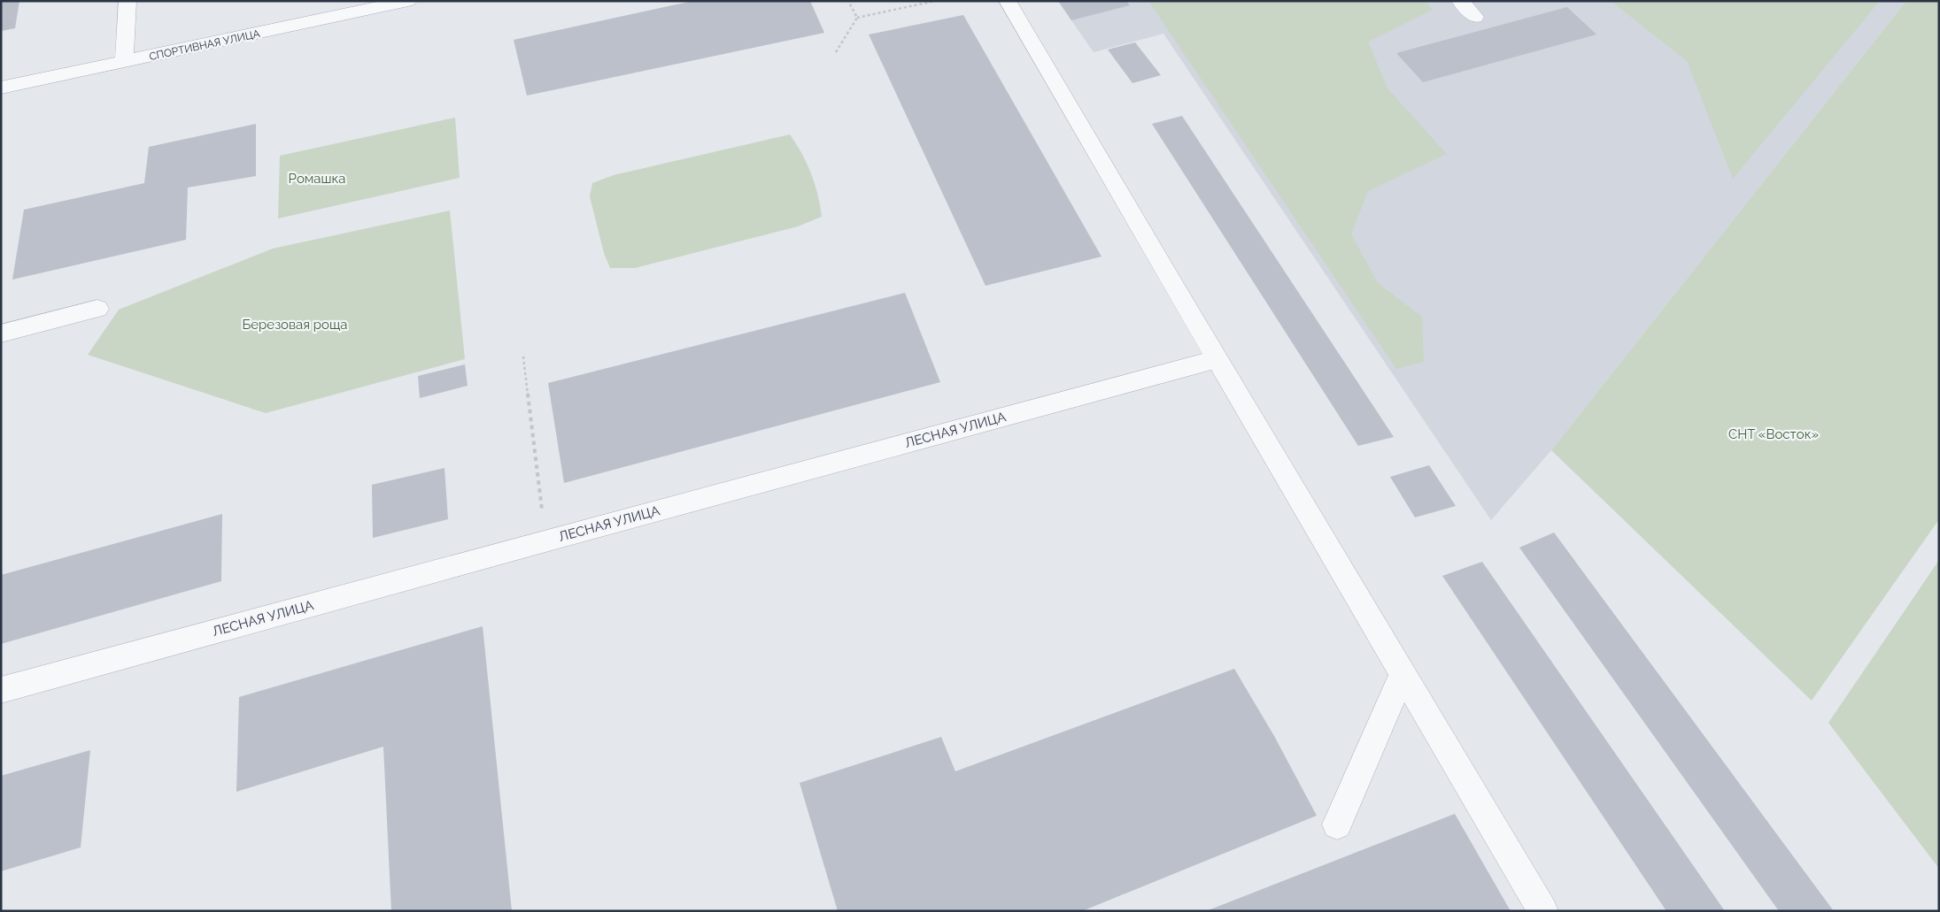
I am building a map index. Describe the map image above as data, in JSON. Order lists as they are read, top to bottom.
{
  "streets": {
    "street": ["СПОРТИВНАЯ УЛИЦА", "ЛЕСНАЯ УЛИЦА"]
  },
  "parks": ["Ромашка", "Березовая роща", "СНТ «Восток»"]
}
